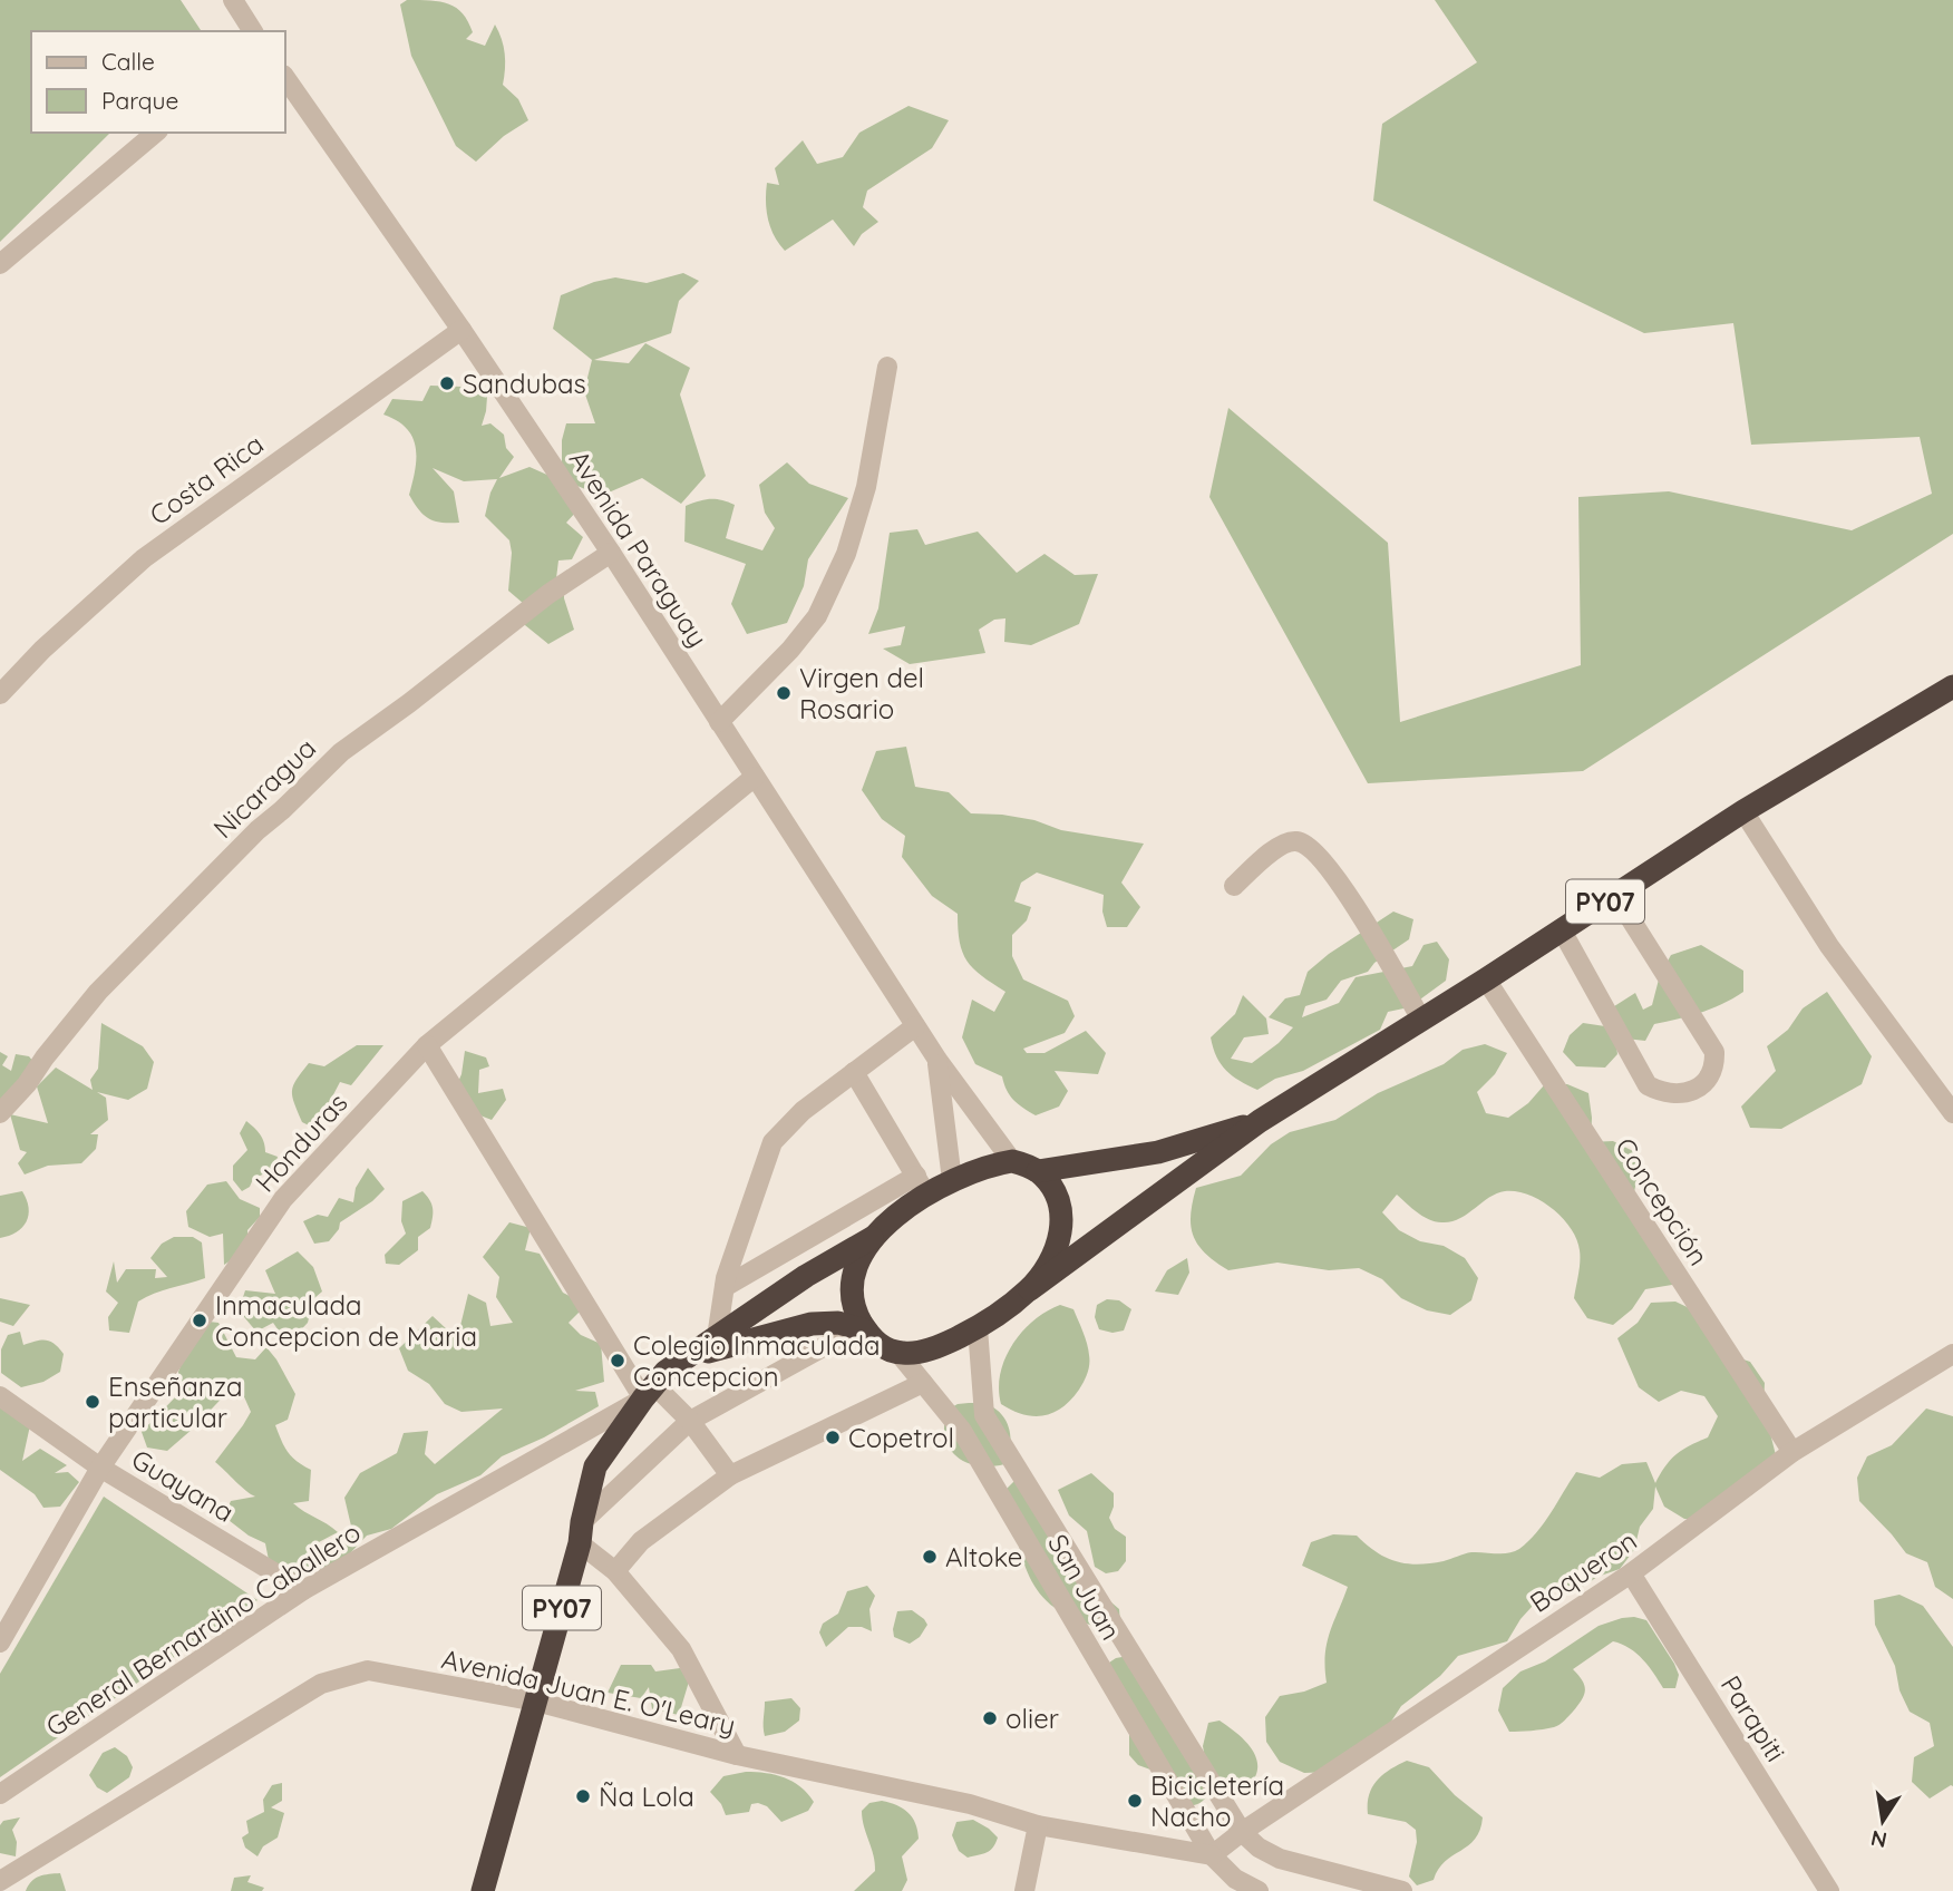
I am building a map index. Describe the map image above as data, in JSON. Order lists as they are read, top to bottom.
{
  "streets": {
    "highway": ["PY07"],
    "street": [
      "Costa Rica",
      "Avenida Paraguay",
      "Nicaragua",
      "Honduras",
      "Concepción",
      "Guayana",
      "Boqueron",
      "San Juan",
      "General Bernardino Caballero",
      "Avenida Juan E. O'Leary",
      "Parapiti"
    ]
  },
  "crossings": [
    ["Costa Rica", "Avenida Paraguay"],
    ["Avenida Paraguay", "Nicaragua"],
    ["Avenida Paraguay", "PY07"],
    ["Avenida Paraguay", "Honduras"],
    ["Avenida Paraguay", "San Juan"],
    ["PY07", "Concepción"],
    ["PY07", "San Juan"],
    ["PY07", "General Bernardino Caballero"],
    ["PY07", "Avenida Juan E. O'Leary"],
    ["Honduras", "Guayana"],
    ["Concepción", "Boqueron"],
    ["Guayana", "General Bernardino Caballero"],
    ["Boqueron", "San Juan"],
    ["Boqueron", "Avenida Juan E. O'Leary"],
    ["Boqueron", "Parapiti"],
    ["San Juan", "Avenida Juan E. O'Leary"]
  ],
  "places": [
    "Sandubas",
    "Virgen del Rosario",
    "Inmaculada Concepcion de Maria",
    "Colegio Inmaculada Concepcion",
    "Enseñanza particular",
    "Copetrol",
    "Altoke",
    "olier",
    "Ña Lola",
    "Bicicletería Nacho"
  ],
  "legend": ["Calle", "Parque"],
  "north": "bottom"
}
